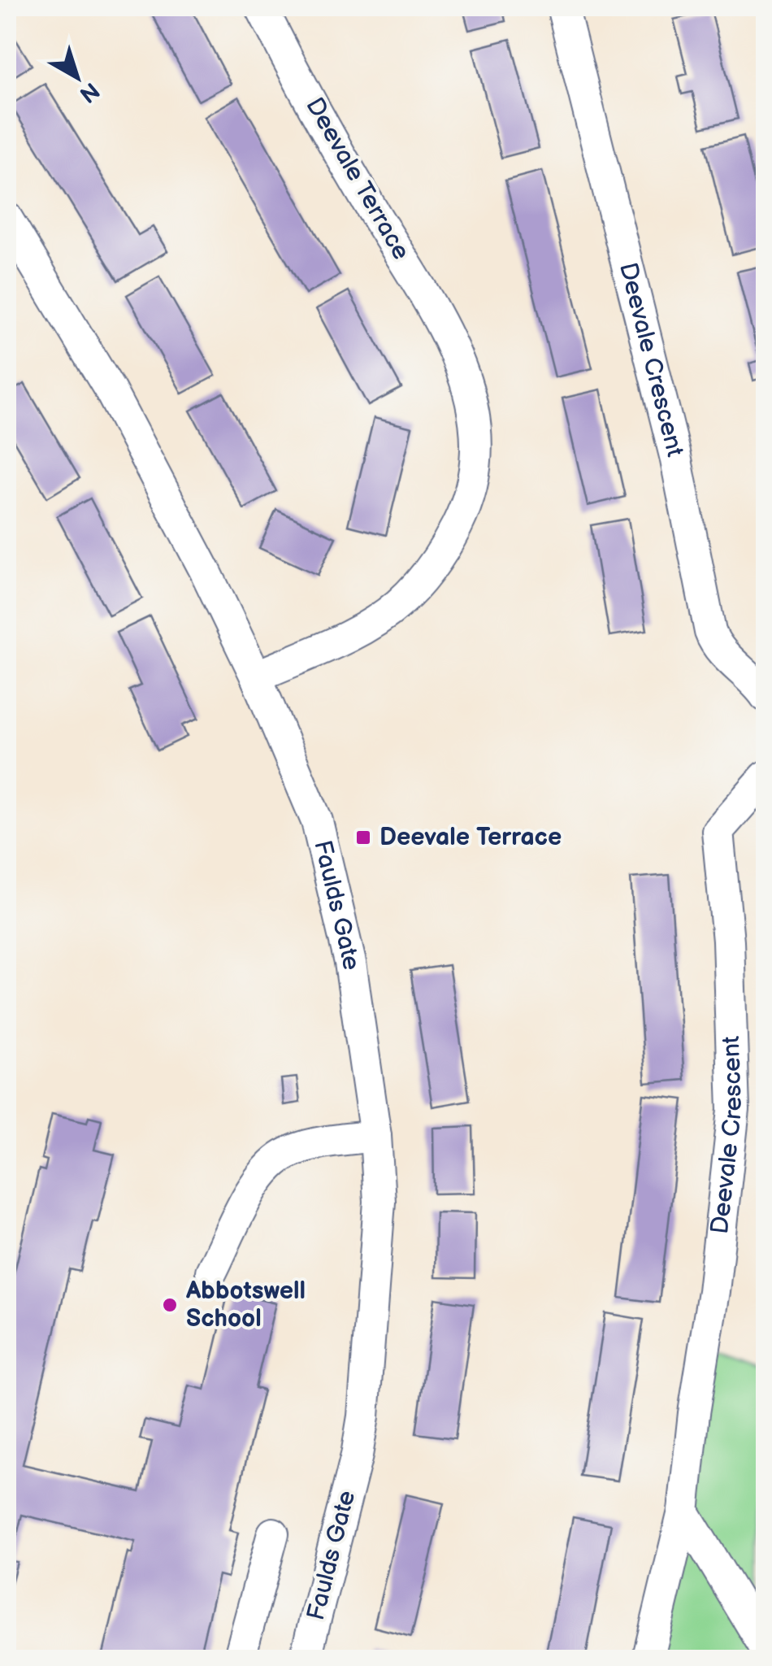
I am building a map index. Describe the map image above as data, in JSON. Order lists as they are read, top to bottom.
{
  "streets": {
    "street": ["Deevale Terrace", "Deevale Crescent", "Faulds Gate"]
  },
  "crossings": [
    ["Deevale Terrace", "Faulds Gate"]
  ],
  "places": {
    "transit": ["Deevale Terrace"],
    "other": ["Abbotswell School"]
  },
  "north": "bottom right"
}
